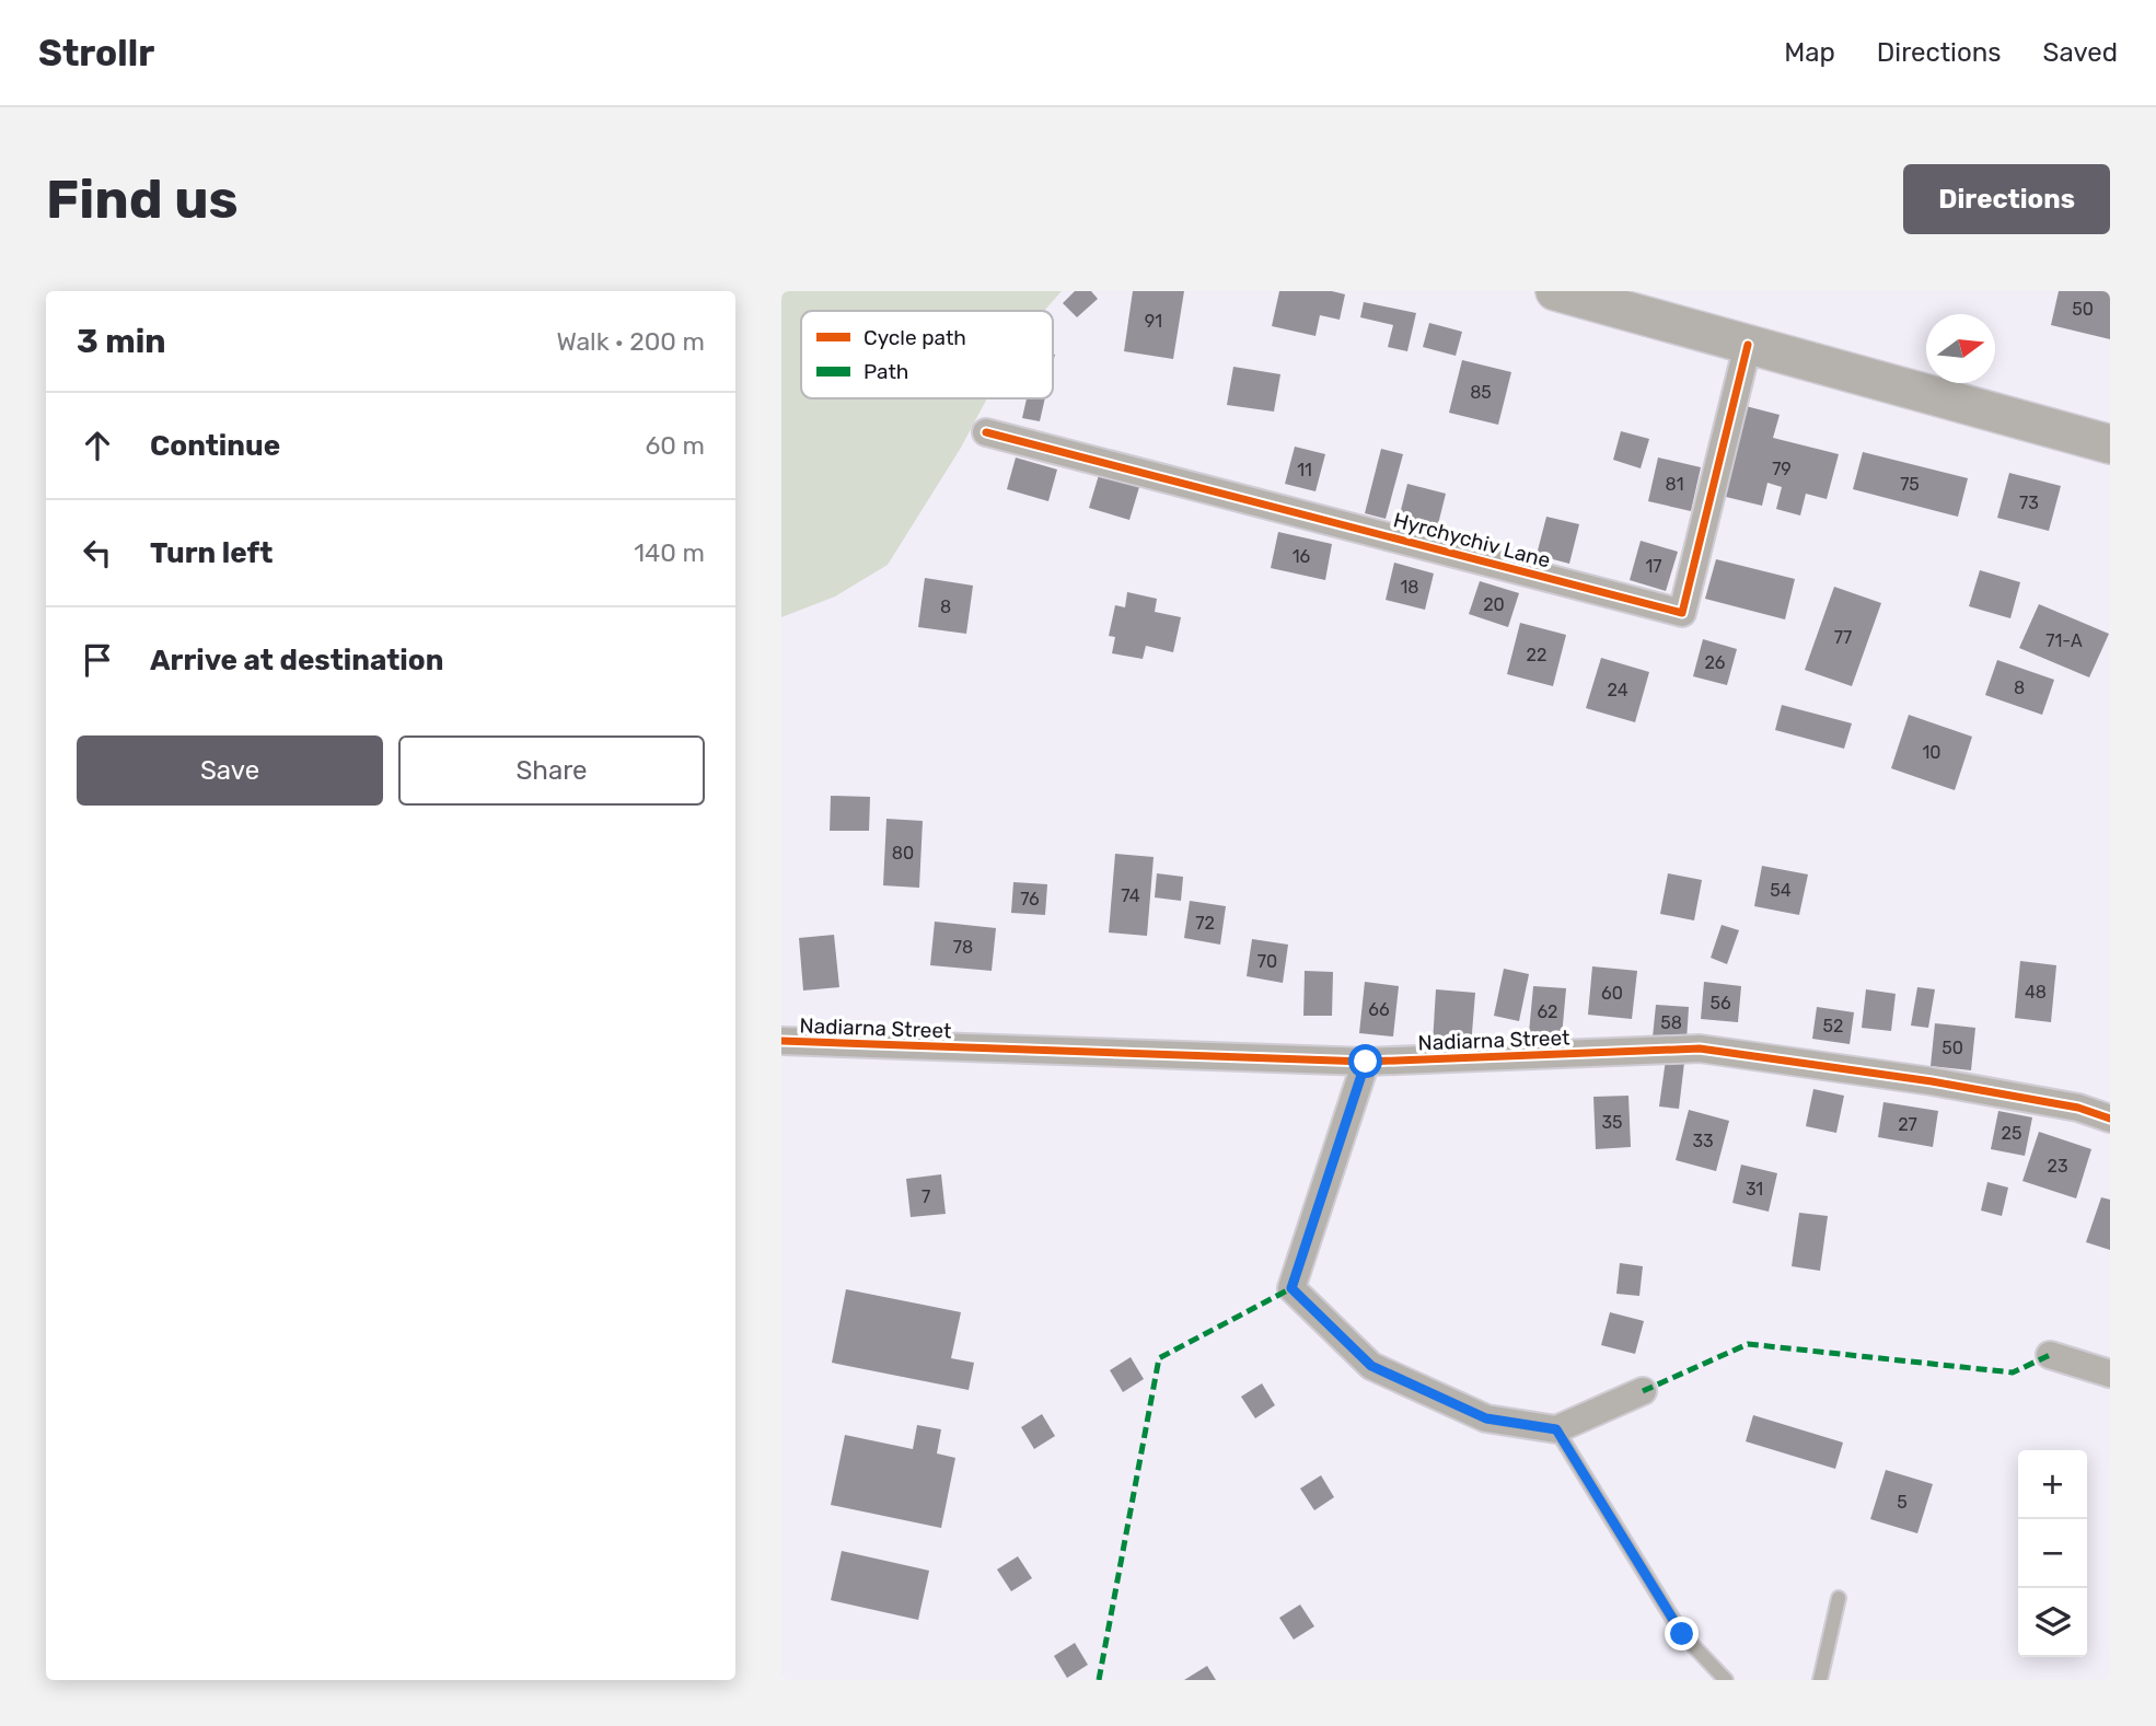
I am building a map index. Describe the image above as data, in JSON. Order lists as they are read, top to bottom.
{
  "streets": {
    "street": ["Hyrchychiv Lane", "Nadiarna Street"]
  },
  "house_numbers": [
    "50",
    "91",
    "85",
    "79",
    "11",
    "81",
    "75",
    "73",
    "16",
    "17",
    "18",
    "20",
    "8",
    "77",
    "71-А",
    "22",
    "26",
    "8",
    "24",
    "10",
    "80",
    "54",
    "74",
    "76",
    "72",
    "78",
    "70",
    "48",
    "60",
    "56",
    "66",
    "62",
    "58",
    "52",
    "50",
    "35",
    "27",
    "25",
    "33",
    "23",
    "31",
    "7",
    "5"
  ],
  "legend": ["Cycle path", "Path"],
  "north": "right",
  "page": {
    "header": "Strollr",
    "nav": ["Map", "Directions", "Saved"],
    "buttons": [
      "Directions",
      ["Save", "Share"]
    ],
    "title": "Find us",
    "heading": ["3 min", "Walk · 200 m"],
    "list": [
      ["Continue", "60 m"],
      ["Turn left", "140 m"],
      "Arrive at destination"
    ],
    "map_buttons": ["+", "−"]
  }
}
